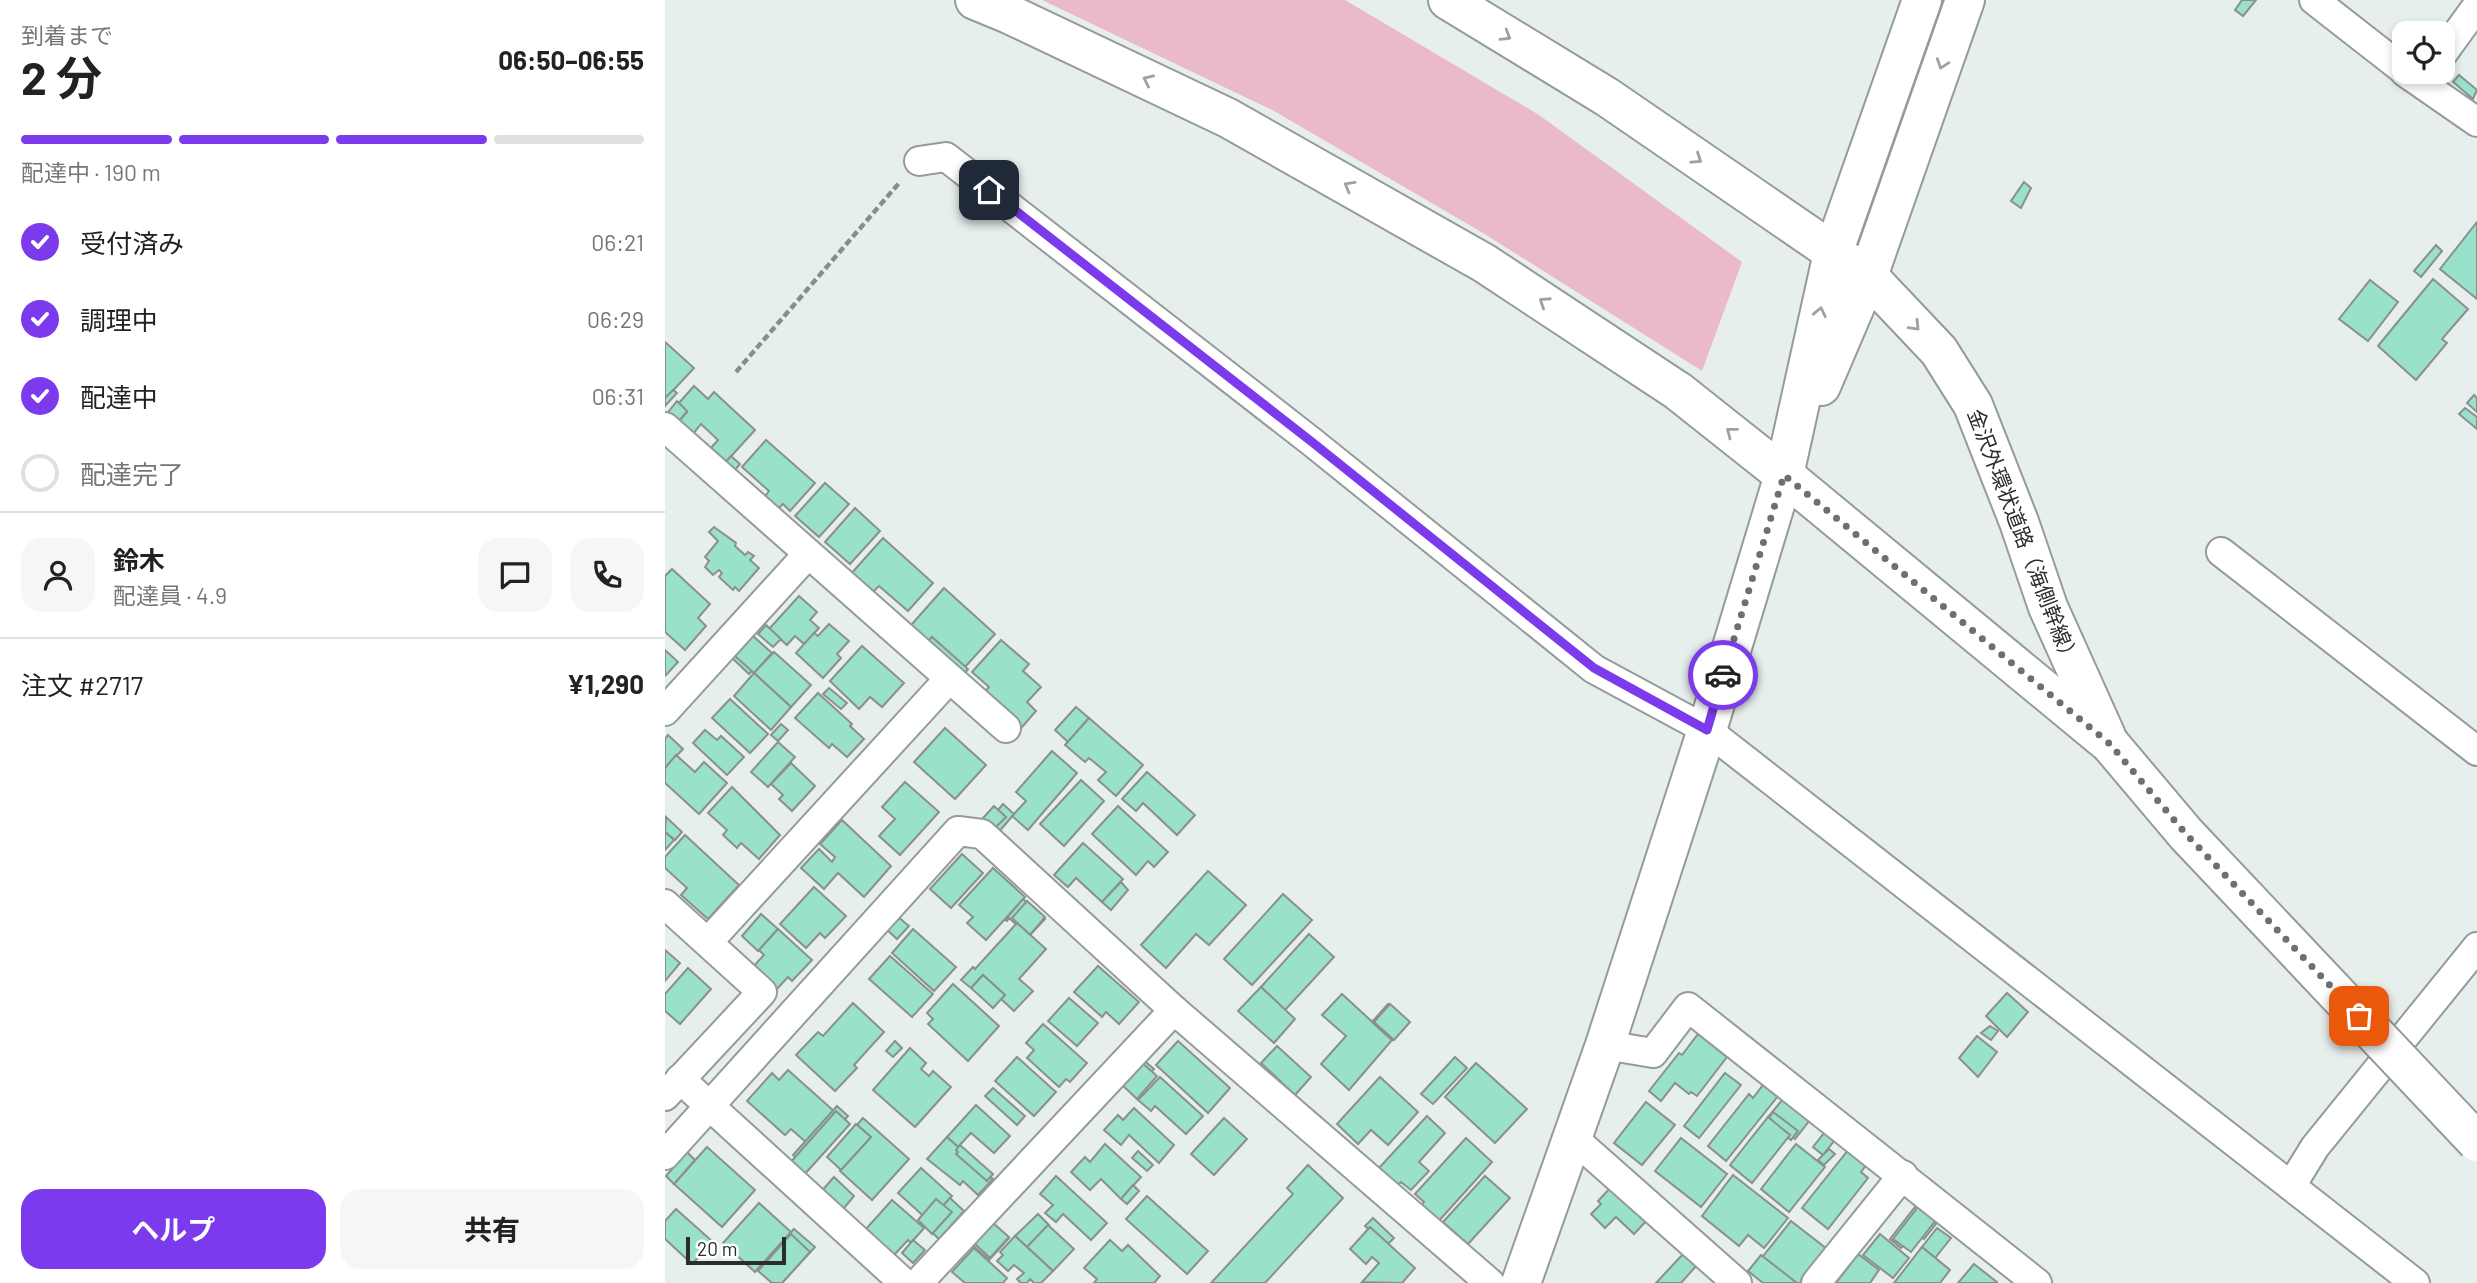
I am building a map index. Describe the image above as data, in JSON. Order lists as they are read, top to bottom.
{
  "streets": {
    "street": ["金沢外環状道路（海側幹線）"]
  },
  "scale_bar": "20 m",
  "page": {
    "heading": ["2 分", "到着まで", "06:50–06:55"],
    "panel": [
      "鈴木",
      "配達員 · 4.9",
      "注文 #2717",
      "¥1,290"
    ],
    "bar": "配達中 · 190 m",
    "list": [
      ["受付済み", "06:21"],
      ["調理中", "06:29"],
      ["配達中", "06:31"],
      "配達完了"
    ],
    "buttons": ["ヘルプ", "共有"],
    "scale": "20 m"
  }
}
